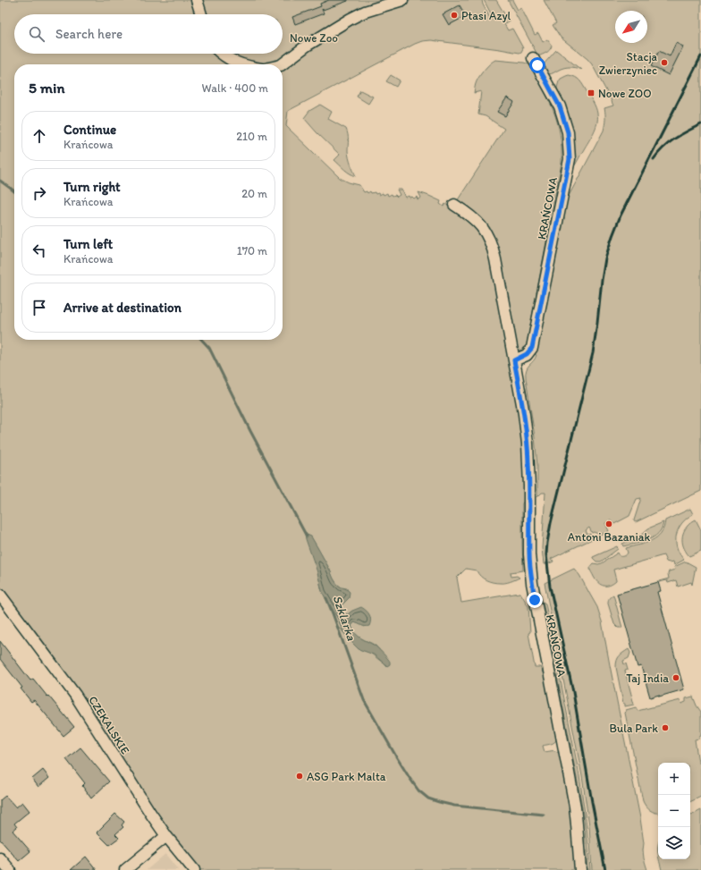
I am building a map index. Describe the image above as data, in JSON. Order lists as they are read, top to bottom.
{
  "streets": {
    "street": ["KRAŃCOWA", "CZEKALSKIE"]
  },
  "water": ["Szklarka"],
  "parks": ["Nowe Zoo"],
  "places": {
    "other": [
      "Ptasi Azyl",
      "Stacja Zwierzyniec",
      "Antoni Bazaniak",
      "Taj India",
      "Bula Park",
      "ASG Park Malta"
    ],
    "transit": ["Nowe ZOO"]
  },
  "north": "bottom left",
  "page": {
    "search": "Search here",
    "heading": ["5 min", "Walk · 400 m"],
    "list": [
      ["Continue", "Krańcowa", "210 m"],
      ["Turn right", "Krańcowa", "20 m"],
      ["Turn left", "Krańcowa", "170 m"],
      "Arrive at destination"
    ],
    "map_buttons": ["+", "−"]
  }
}
